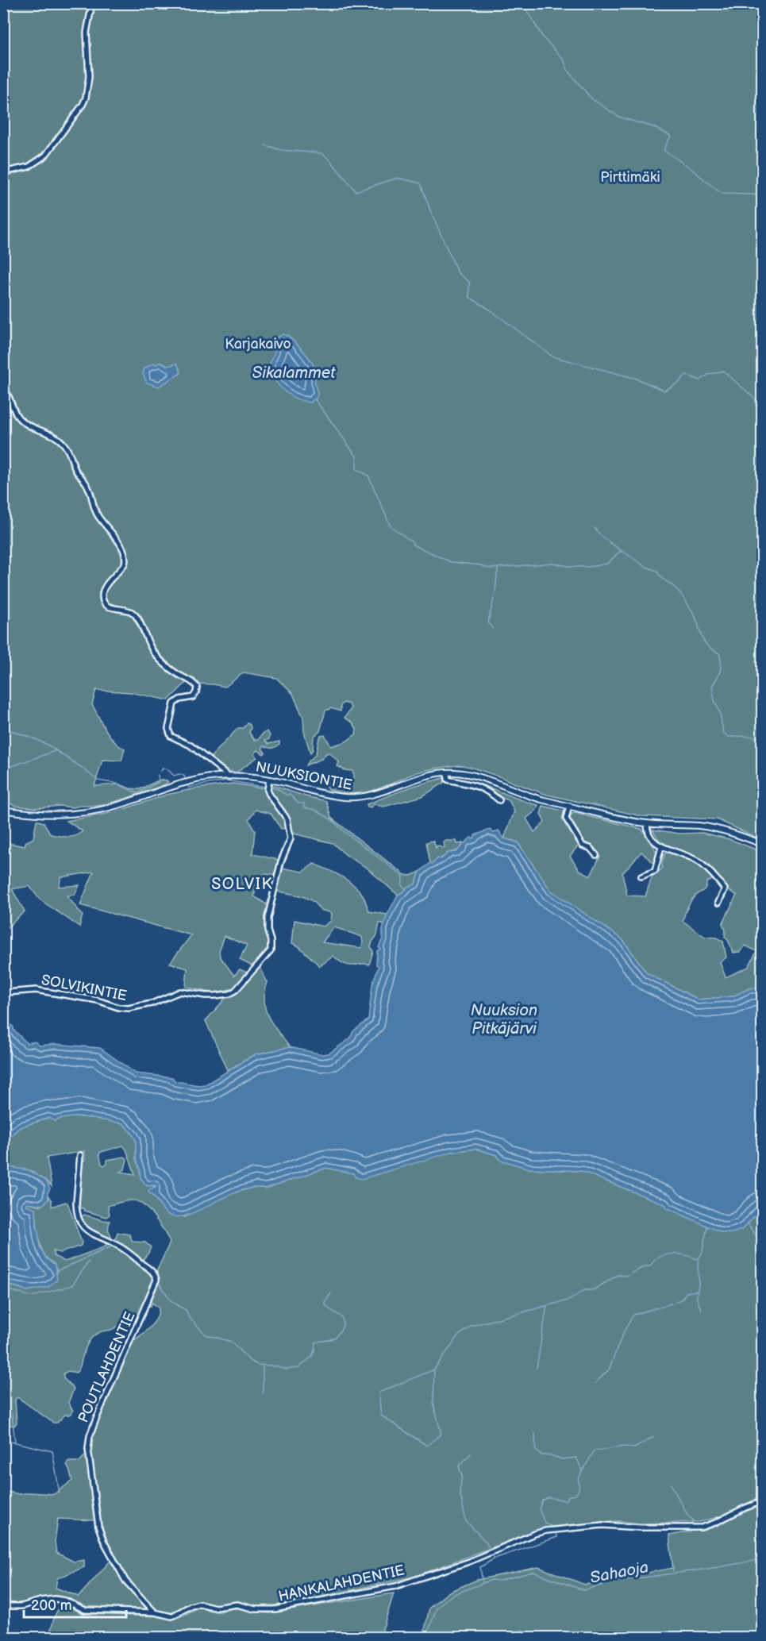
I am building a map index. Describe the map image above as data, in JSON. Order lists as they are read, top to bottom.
{
  "streets": {
    "street": [
      "NUUKSIONTIE",
      "SOLVIKINTIE",
      "POUTLAHDENTIE",
      "HANKALAHDENTIE"
    ]
  },
  "crossings": [
    ["NUUKSIONTIE", "SOLVIKINTIE"],
    ["POUTLAHDENTIE", "HANKALAHDENTIE"]
  ],
  "districts": ["SOLVIK"],
  "water": ["Sikalammet", "Nuuksion Pitkäjärvi", "Sahaoja"],
  "parks": ["Pirttimäki", "Karjakaivo"],
  "scale_bar": "200 m"
}
